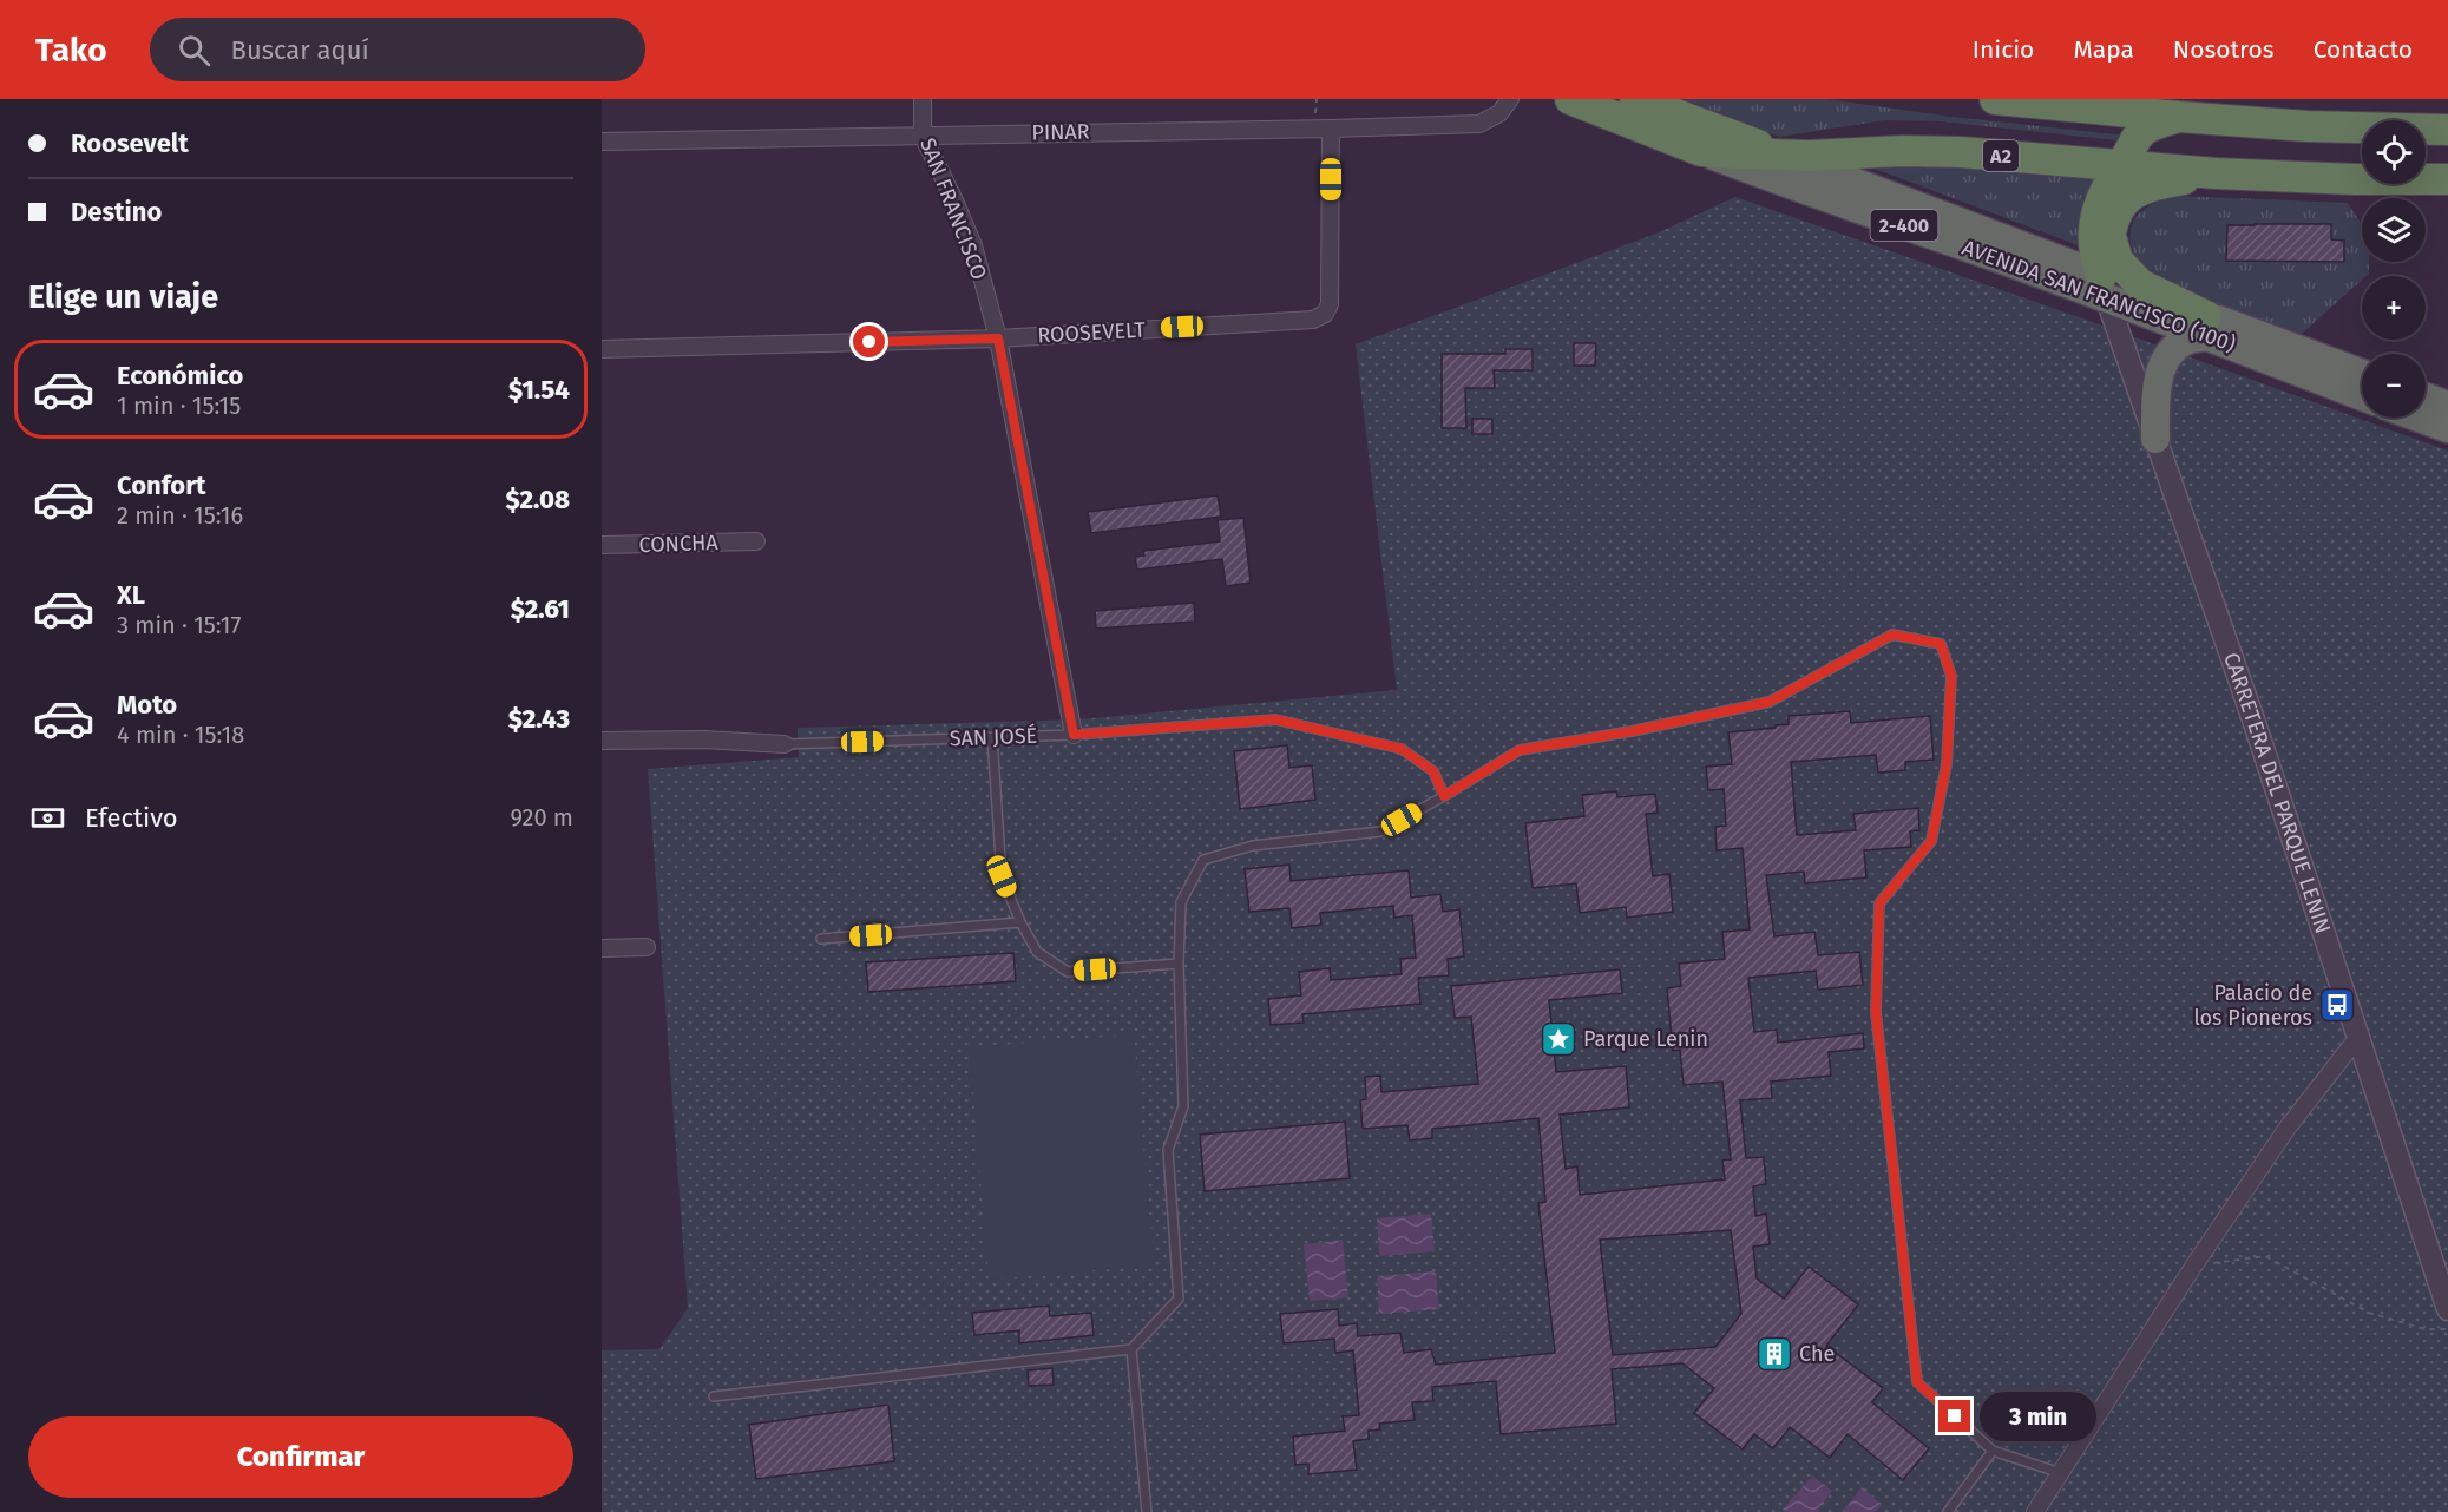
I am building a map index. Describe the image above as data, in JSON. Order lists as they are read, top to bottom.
{
  "streets": {
    "highway": ["A2", "2-400", "AVENIDA SAN FRANCISCO (100)"],
    "street": [
      "PINAR",
      "SAN FRANCISCO",
      "ROOSEVELT",
      "CONCHA",
      "SAN JOSÉ",
      "CARRETERA DEL PARQUE LENIN"
    ]
  },
  "crossings": [
    ["PINAR", "SAN FRANCISCO"],
    ["PINAR", "ROOSEVELT"],
    ["A2", "2-400"],
    ["A2", "AVENIDA SAN FRANCISCO (100)"],
    ["SAN FRANCISCO", "ROOSEVELT"],
    ["SAN FRANCISCO", "SAN JOSÉ"],
    ["2-400", "AVENIDA SAN FRANCISCO (100)"],
    ["AVENIDA SAN FRANCISCO (100)", "CARRETERA DEL PARQUE LENIN"]
  ],
  "places": {
    "bus stop": ["Palacio de los Pioneros"],
    "place": ["Parque Lenin"],
    "building": ["Che"]
  },
  "page": {
    "header": "Tako",
    "search": "Buscar aquí",
    "nav": [
      "Inicio",
      "Mapa",
      "Nosotros",
      "Contacto"
    ],
    "banner": ["Roosevelt", "Destino"],
    "map_buttons": ["+", "−"],
    "heading": "Elige un viaje",
    "list": [
      {
        "name": "Económico",
        "note": "1 min · 15:15",
        "value": "$1.54"
      },
      {
        "name": "Confort",
        "note": "2 min · 15:16",
        "value": "$2.08"
      },
      {
        "name": "XL",
        "note": "3 min · 15:17",
        "value": "$2.61"
      },
      {
        "name": "Moto",
        "note": "4 min · 15:18",
        "value": "$2.43"
      }
    ],
    "pay": ["Efectivo", "920 m"],
    "bubble": "3 min",
    "buttons": "Confirmar"
  }
}
